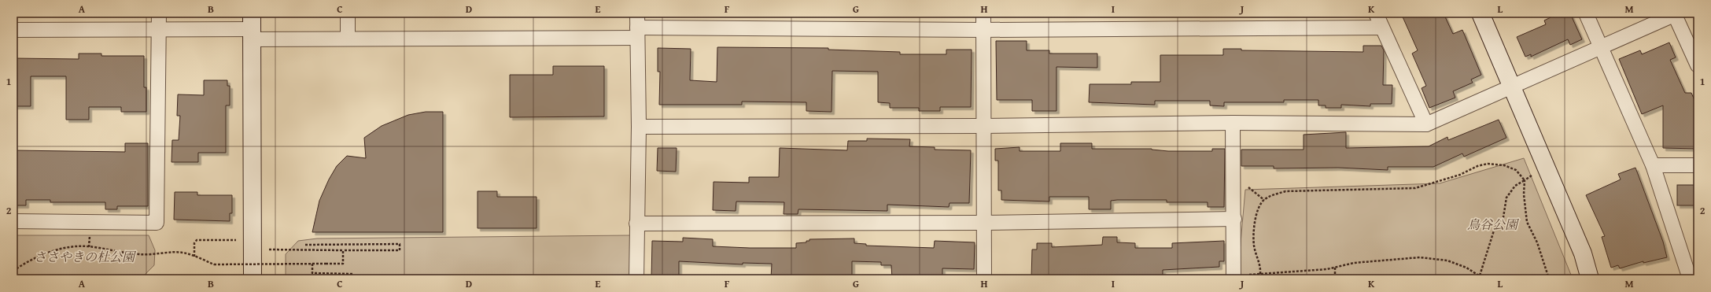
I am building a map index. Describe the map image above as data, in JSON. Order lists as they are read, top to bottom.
{
  "parks": ["鳥谷公園", "ささやきの杜公園"],
  "grid": {
    "columns": [
      "A",
      "B",
      "C",
      "D",
      "E",
      "F",
      "G",
      "H",
      "I",
      "J",
      "K",
      "L",
      "M"
    ],
    "rows": ["1", "2"]
  }
}
